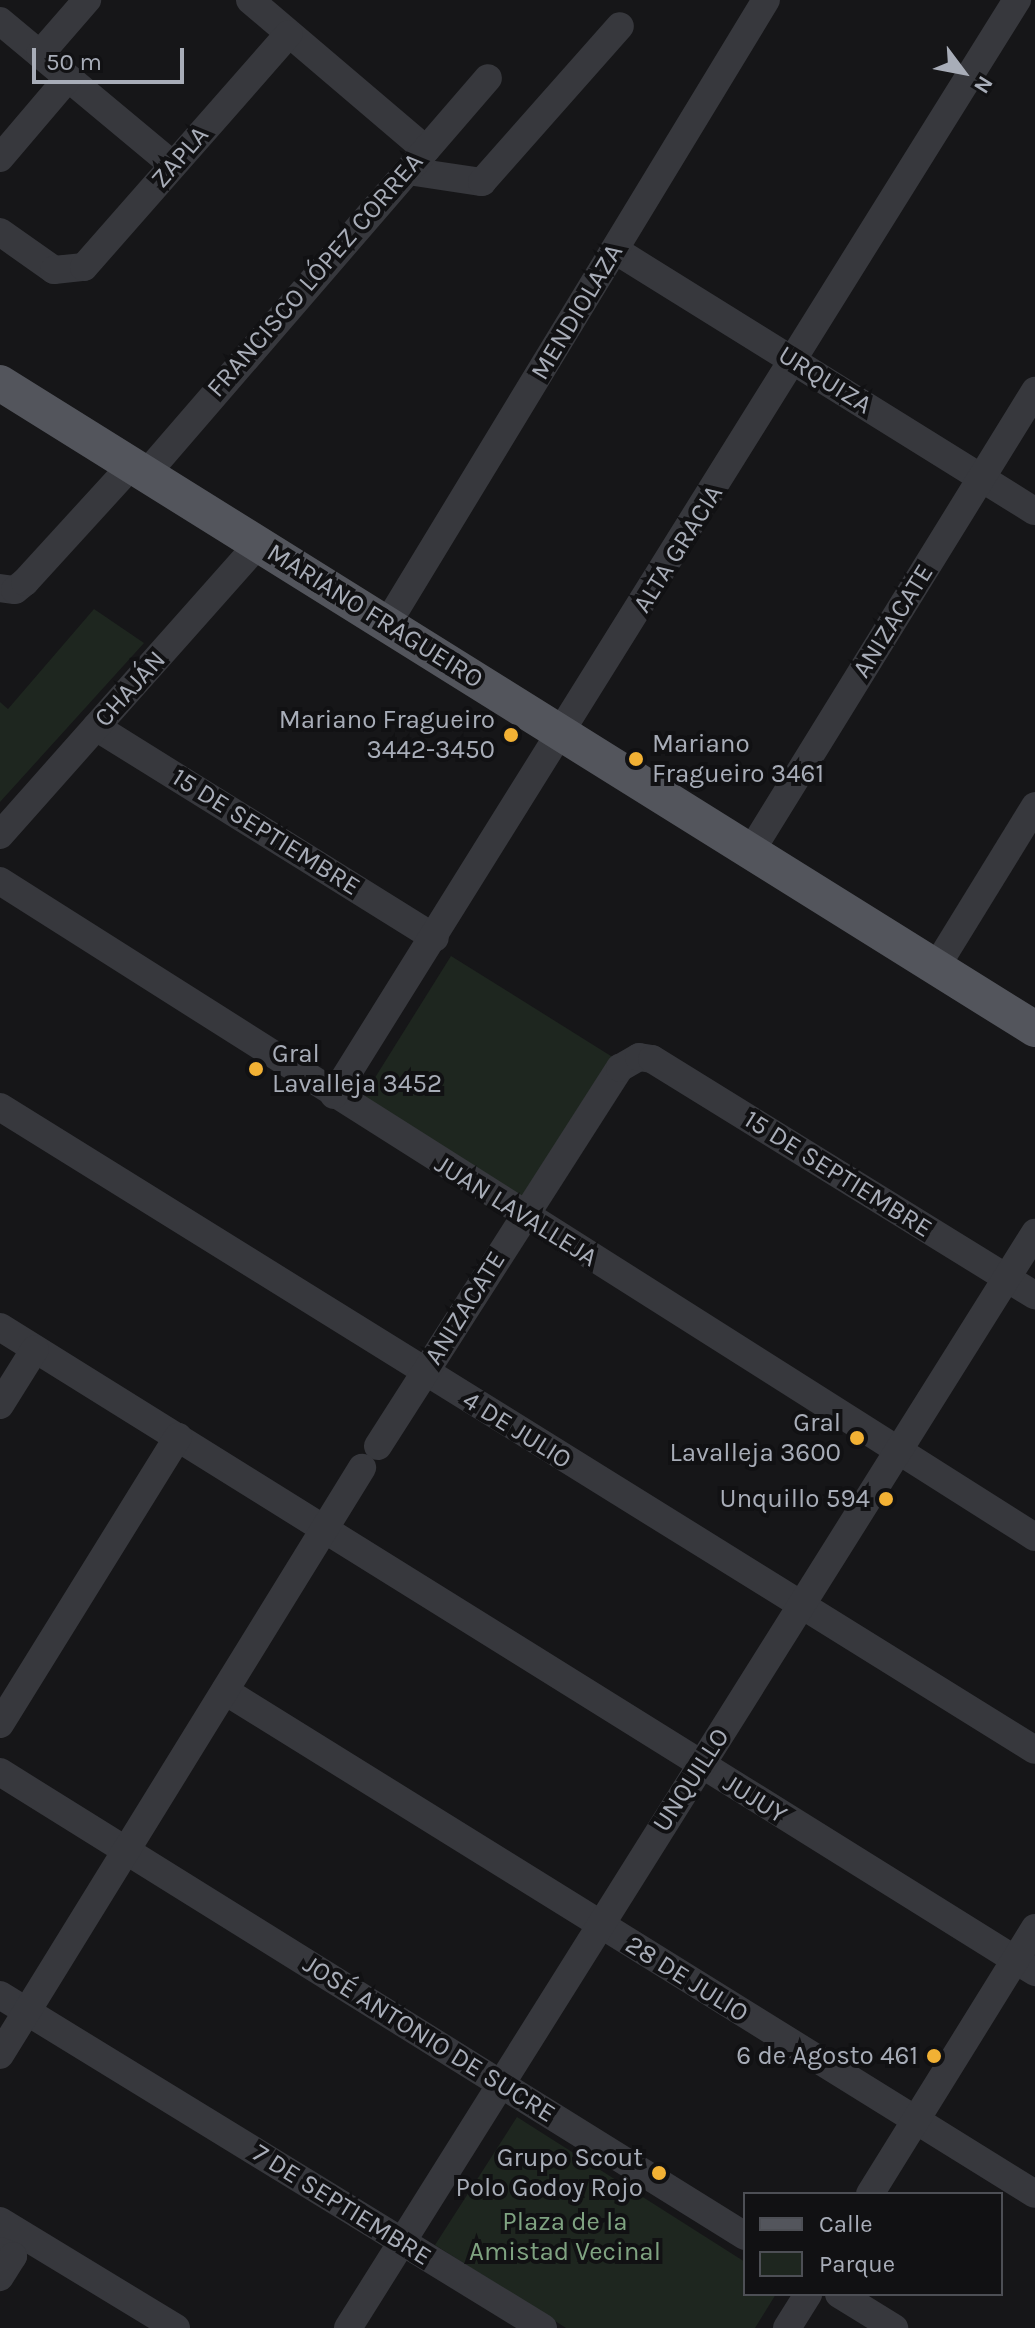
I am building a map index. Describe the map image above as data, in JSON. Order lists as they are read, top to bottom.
{
  "streets": {
    "main road": ["MARIANO FRAGUEIRO"],
    "street": [
      "ZAPLA",
      "FRANCISCO LÓPEZ CORREA",
      "MENDIOLAZA",
      "URQUIZA",
      "ALTA GRACIA",
      "ANIZACATE",
      "CHAJÁN",
      "15 DE SEPTIEMBRE",
      "JUAN LAVALLEJA",
      "4 DE JULIO",
      "UNQUILLO",
      "JUJUY",
      "28 DE JULIO",
      "JOSÉ ANTONIO DE SUCRE",
      "7 DE SEPTIEMBRE"
    ]
  },
  "crossings": [
    ["FRANCISCO LÓPEZ CORREA", "MARIANO FRAGUEIRO"],
    ["MENDIOLAZA", "URQUIZA"],
    ["MENDIOLAZA", "MARIANO FRAGUEIRO"],
    ["URQUIZA", "ALTA GRACIA"],
    ["URQUIZA", "ANIZACATE"],
    ["ALTA GRACIA", "MARIANO FRAGUEIRO"],
    ["ALTA GRACIA", "15 DE SEPTIEMBRE"],
    ["ALTA GRACIA", "JUAN LAVALLEJA"],
    ["MARIANO FRAGUEIRO", "ANIZACATE"],
    ["MARIANO FRAGUEIRO", "CHAJÁN"],
    ["ANIZACATE", "15 DE SEPTIEMBRE"],
    ["ANIZACATE", "JUAN LAVALLEJA"],
    ["ANIZACATE", "4 DE JULIO"],
    ["ANIZACATE", "JUJUY"],
    ["ANIZACATE", "28 DE JULIO"],
    ["ANIZACATE", "JOSÉ ANTONIO DE SUCRE"],
    ["ANIZACATE", "7 DE SEPTIEMBRE"],
    ["CHAJÁN", "15 DE SEPTIEMBRE"],
    ["15 DE SEPTIEMBRE", "UNQUILLO"],
    ["JUAN LAVALLEJA", "UNQUILLO"],
    ["4 DE JULIO", "UNQUILLO"],
    ["UNQUILLO", "JUJUY"],
    ["UNQUILLO", "28 DE JULIO"],
    ["UNQUILLO", "JOSÉ ANTONIO DE SUCRE"],
    ["UNQUILLO", "7 DE SEPTIEMBRE"]
  ],
  "parks": ["Plaza de la Amistad Vecinal"],
  "places": [
    "Mariano Fragueiro 3442-3450",
    "Mariano Fragueiro 3461",
    "Gral Lavalleja 3452",
    "Gral Lavalleja 3600",
    "Unquillo 594",
    "6 de Agosto 461",
    "Grupo Scout Polo Godoy Rojo"
  ],
  "legend": ["Calle", "Parque"],
  "scale_bar": "50 m",
  "north": "bottom right"
}
